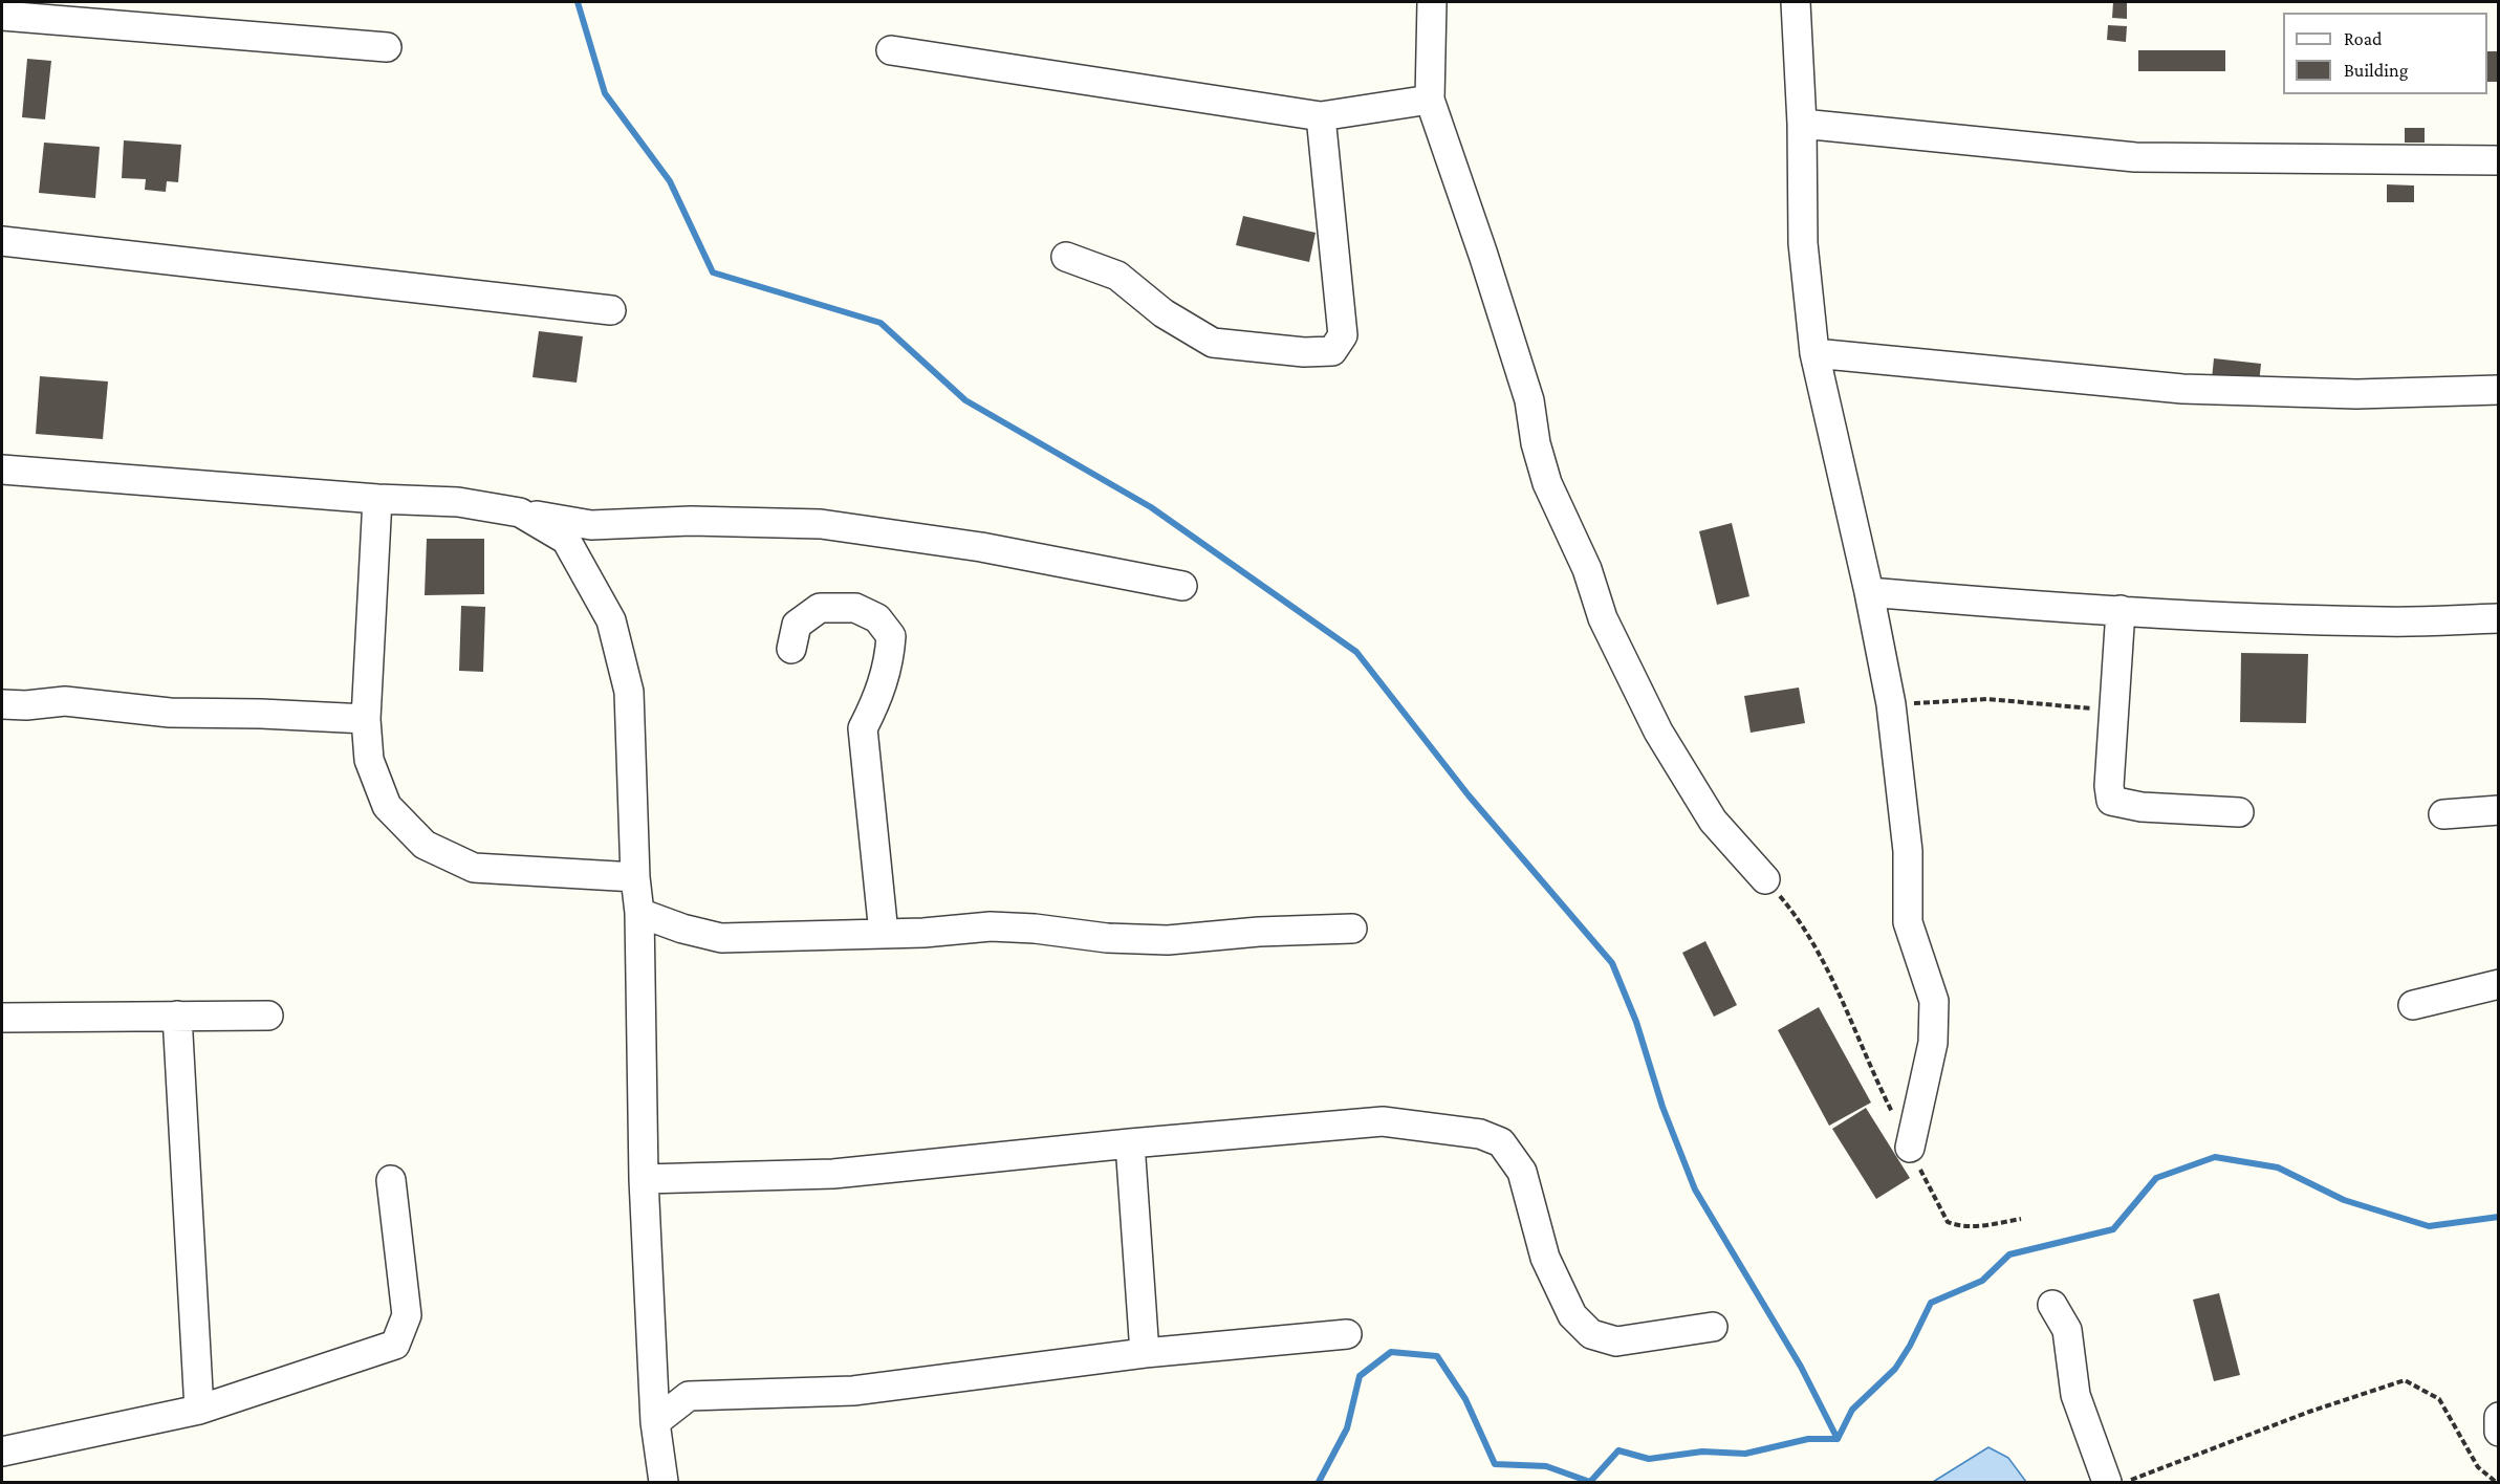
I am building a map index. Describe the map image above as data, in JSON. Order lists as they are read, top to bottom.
{
  "legend": ["Road", "Building"]
}
